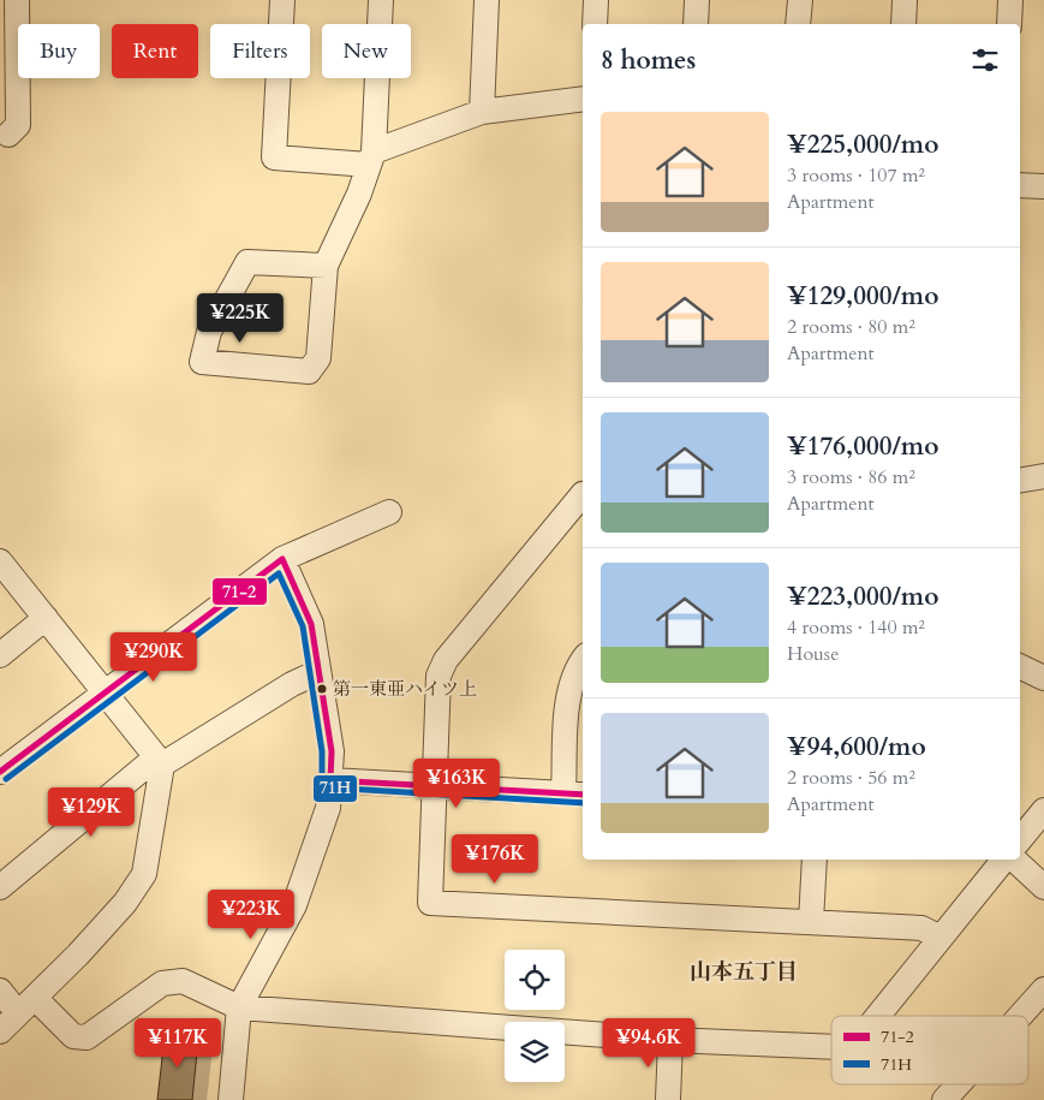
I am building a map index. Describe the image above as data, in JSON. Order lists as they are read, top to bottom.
{
  "districts": ["山本五丁目"],
  "places": ["第一東亜ハイツ上"],
  "lines": ["transit line 71-2", "transit line 71H"],
  "legend": ["71-2", "71H"],
  "page": {
    "chip": [
      "Buy",
      "Rent",
      "Filters",
      "New"
    ],
    "heading": "8 homes",
    "list": [
      {
        "name": "¥225,000/mo",
        "note": "3 rooms · 107 m² · Apartment"
      },
      {
        "name": "¥129,000/mo",
        "note": "2 rooms · 80 m² · Apartment"
      },
      {
        "name": "¥176,000/mo",
        "note": "3 rooms · 86 m² · Apartment"
      },
      {
        "name": "¥223,000/mo",
        "note": "4 rooms · 140 m² · House"
      },
      {
        "name": "¥94,600/mo",
        "note": "2 rooms · 56 m² · Apartment"
      }
    ],
    "price": [
      "¥225K",
      "¥290K",
      "¥163K",
      "¥129K",
      "¥176K",
      "¥223K",
      "¥117K",
      "¥94.6K"
    ]
  }
}
